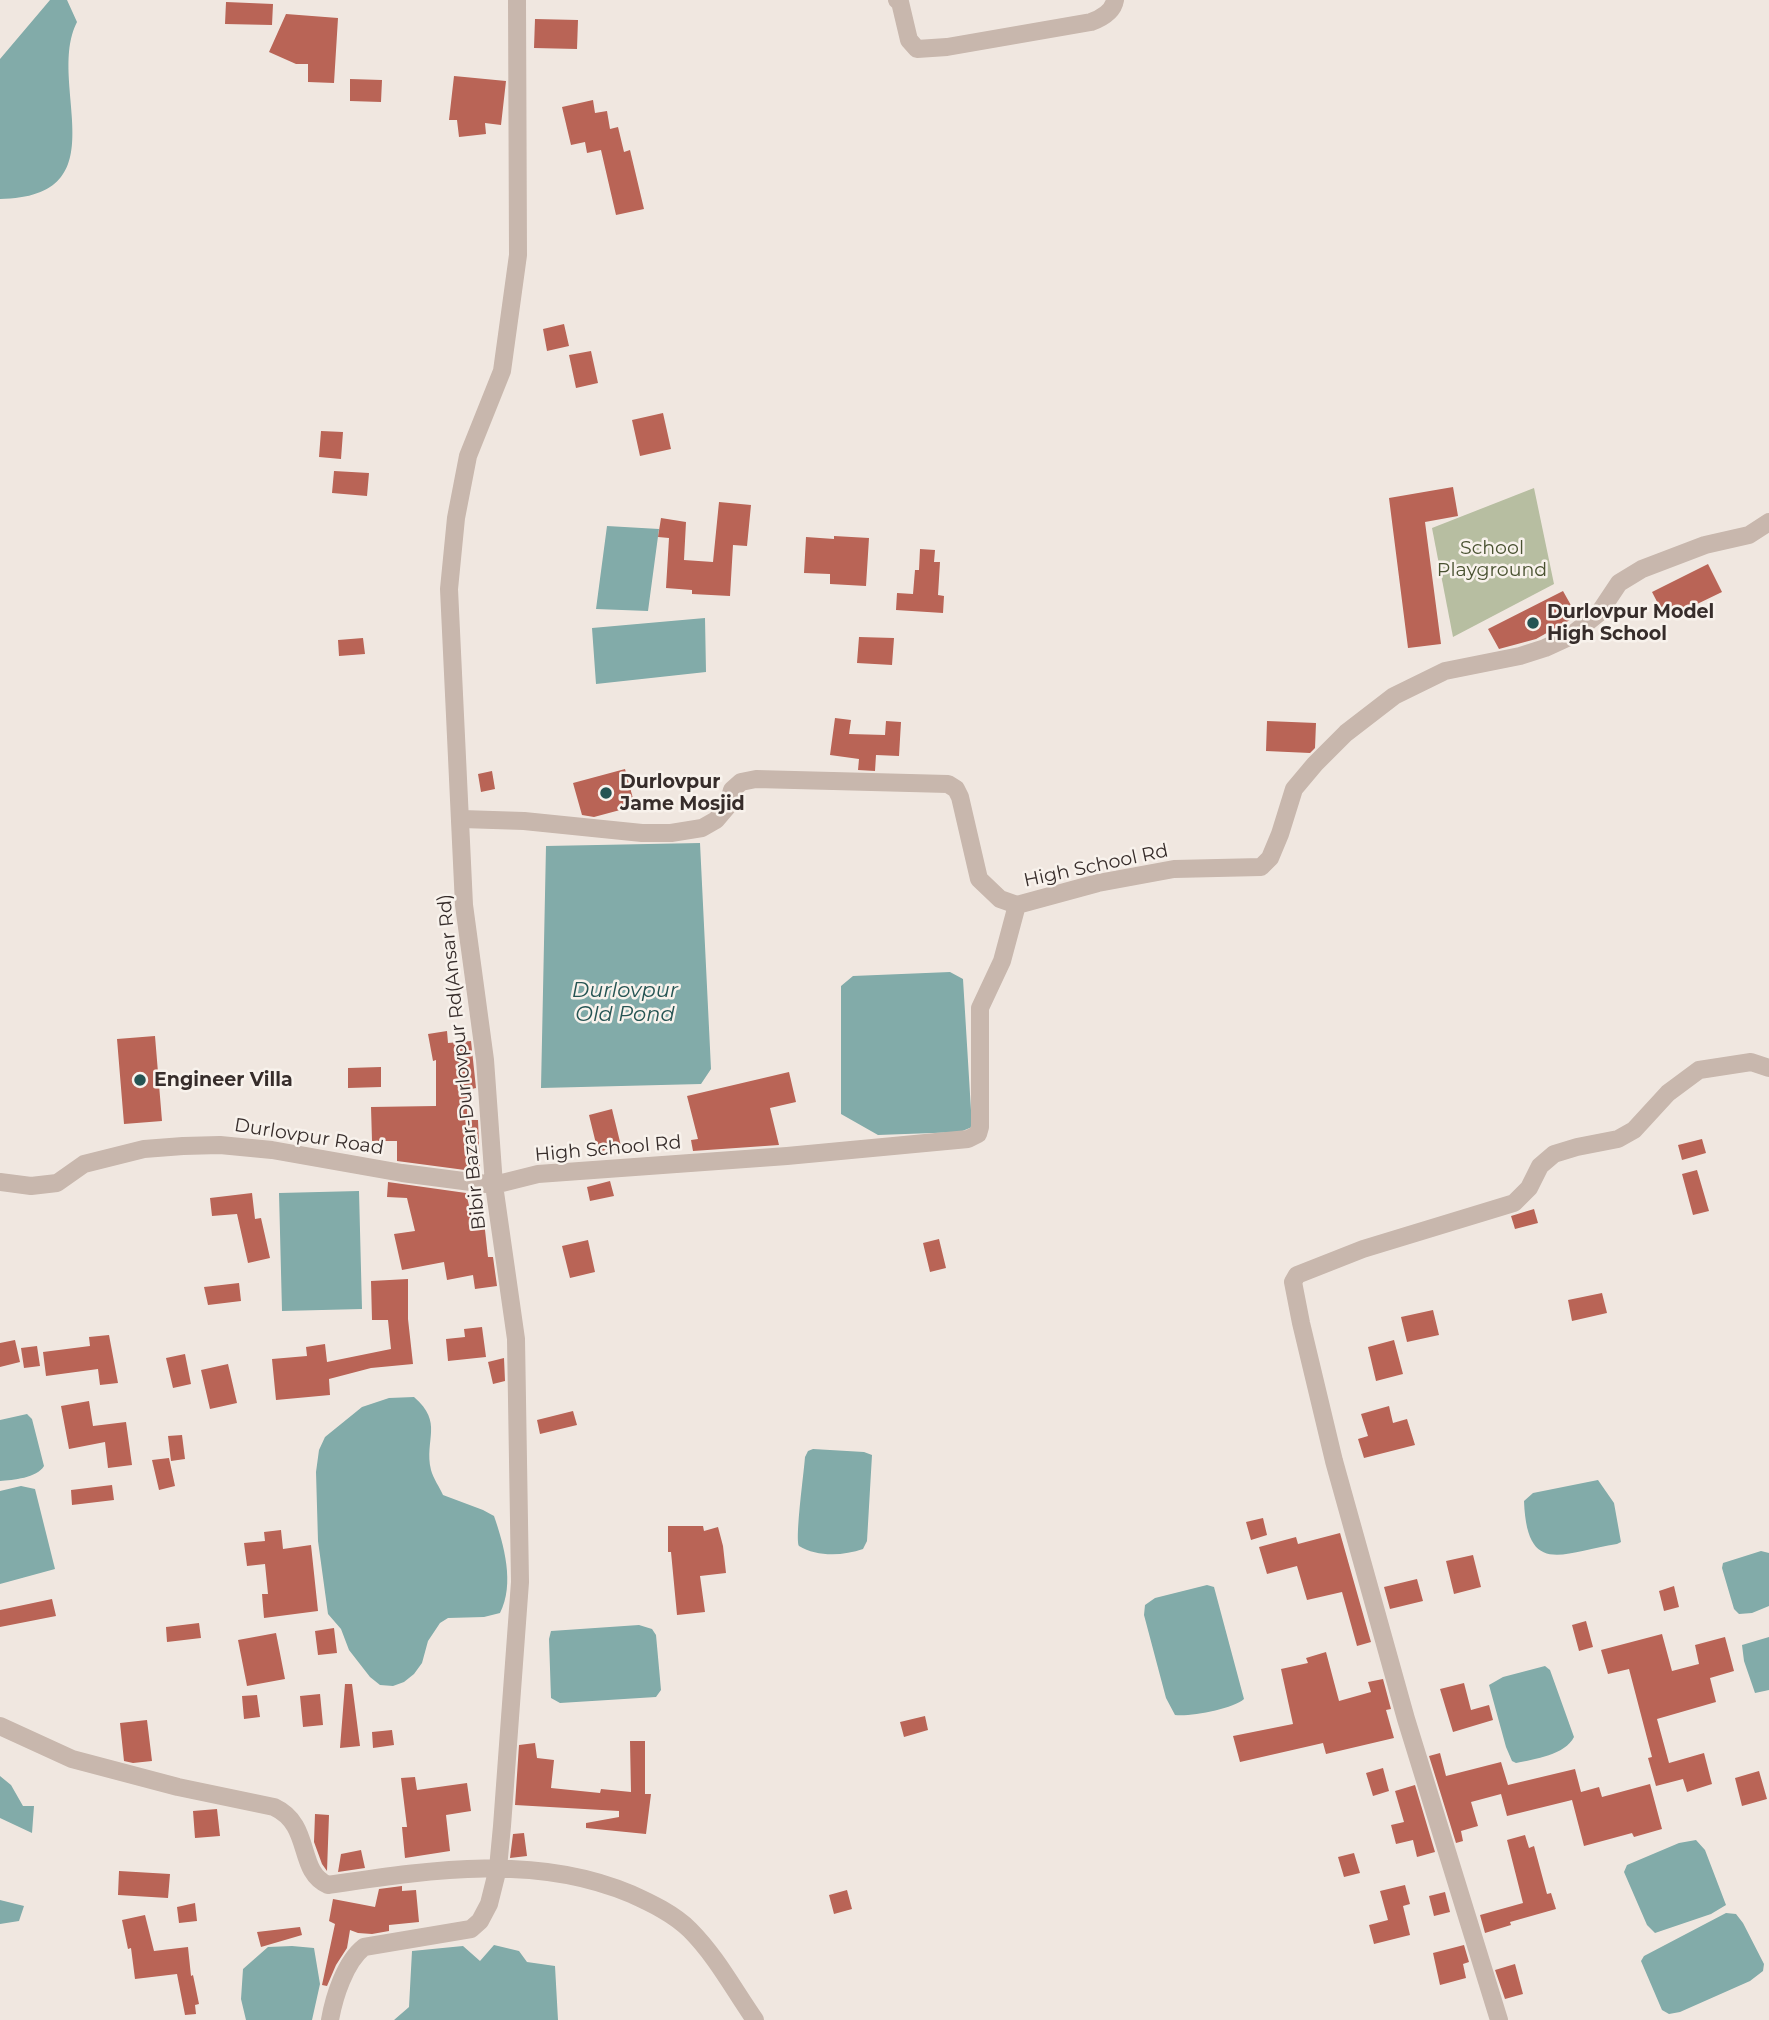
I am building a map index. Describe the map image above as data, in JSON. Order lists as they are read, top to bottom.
{
  "streets": {
    "street": ["High School Rd", "Bibir Bazar-Durlovpur Rd(Ansar Rd)", "Durlovpur Road"]
  },
  "crossings": [
    ["High School Rd", "Bibir Bazar-Durlovpur Rd(Ansar Rd)"],
    ["High School Rd", "Durlovpur Road"],
    ["Bibir Bazar-Durlovpur Rd(Ansar Rd)", "Durlovpur Road"]
  ],
  "water": ["Durlovpur Old Pond"],
  "parks": ["School Playground"],
  "places": ["Durlovpur Model High School", "Durlovpur Jame Mosjid", "Engineer Villa"]
}
